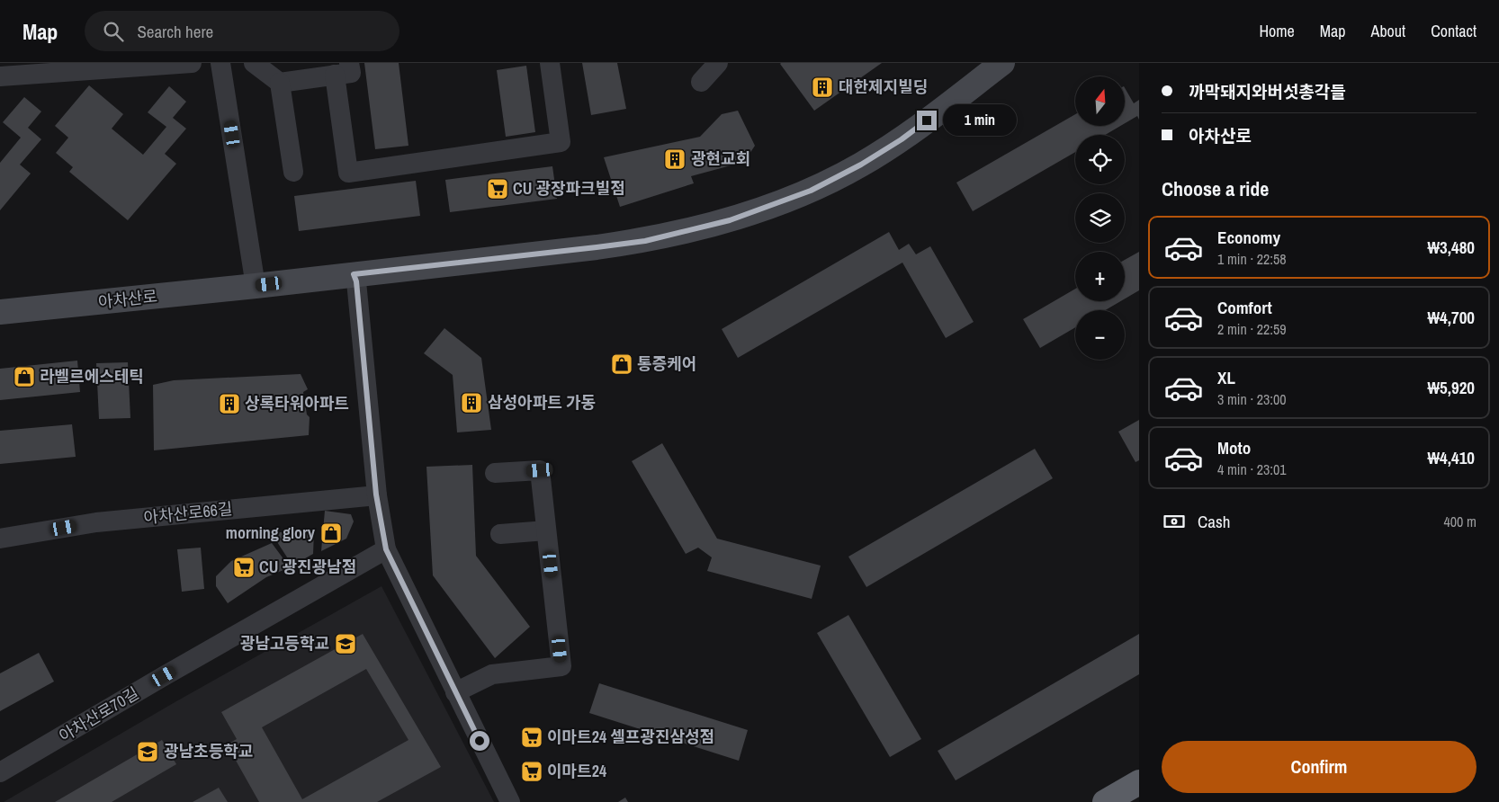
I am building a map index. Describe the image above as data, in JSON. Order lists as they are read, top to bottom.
{
  "streets": {
    "main road": ["아차산로"],
    "street": ["아차산로66길", "아차산로70길"]
  },
  "places": {
    "building": [
      "대한제지빌딩",
      "광현교회",
      "삼성아파트 가동",
      "상록타워아파트"
    ],
    "supermarket": [
      "CU 광장파크빌점",
      "CU 광진광남점",
      "이마트24 셀프광진삼성점",
      "이마트24"
    ],
    "shop": ["통증케어", "라벨르에스테틱", "morning glory"],
    "school or university": ["광남고등학교", "광남초등학교"]
  },
  "north": "top",
  "page": {
    "header": "Map",
    "search": "Search here",
    "nav": [
      "Home",
      "Map",
      "About",
      "Contact"
    ],
    "banner": ["까막돼지와버섯총각들", "아차산로"],
    "map_buttons": ["+", "−"],
    "bubble": "1 min",
    "heading": "Choose a ride",
    "list": [
      {
        "name": "Economy",
        "note": "1 min · 22:58",
        "value": "₩3,480"
      },
      {
        "name": "Comfort",
        "note": "2 min · 22:59",
        "value": "₩4,700"
      },
      {
        "name": "XL",
        "note": "3 min · 23:00",
        "value": "₩5,920"
      },
      {
        "name": "Moto",
        "note": "4 min · 23:01",
        "value": "₩4,410"
      }
    ],
    "pay": ["Cash", "400 m"],
    "buttons": "Confirm"
  }
}
